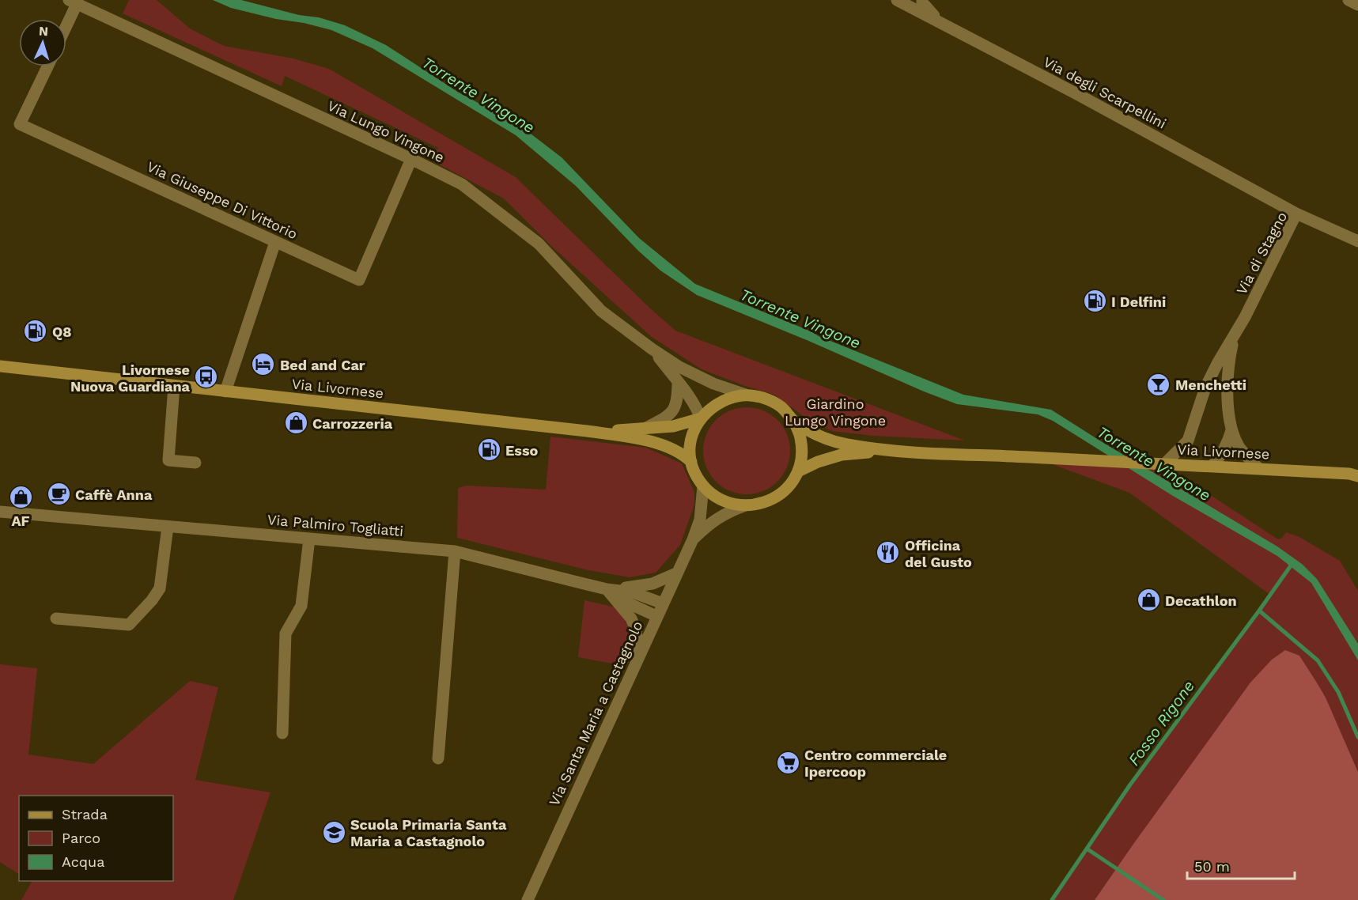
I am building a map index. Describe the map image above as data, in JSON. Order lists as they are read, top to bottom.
{
  "streets": {
    "main road": ["Via Livornese"],
    "street": [
      "Via degli Scarpellini",
      "Via Lungo Vingone",
      "Via Giuseppe Di Vittorio",
      "Via di Stagno",
      "Via Palmiro Togliatti",
      "Via Santa Maria a Castagnolo"
    ]
  },
  "crossings": [
    ["Via degli Scarpellini", "Via di Stagno"],
    ["Via Lungo Vingone", "Via Giuseppe Di Vittorio"],
    ["Via Lungo Vingone", "Via Livornese"],
    ["Via Lungo Vingone", "Via Santa Maria a Castagnolo"],
    ["Via di Stagno", "Via Livornese"],
    ["Via Livornese", "Via Santa Maria a Castagnolo"],
    ["Via Palmiro Togliatti", "Via Santa Maria a Castagnolo"]
  ],
  "water": ["Torrente Vingone", "Fosso Rigone"],
  "parks": ["Giardino Lungo Vingone"],
  "places": {
    "fuel station": ["I Delfini", "Q8", "Esso"],
    "hotel": ["Bed and Car"],
    "bus stop": ["Livornese Nuova Guardiana"],
    "bar": ["Menchetti"],
    "shop": ["Carrozzeria", "AF", "Decathlon"],
    "cafe": ["Caffè Anna"],
    "restaurant": ["Officina del Gusto"],
    "supermarket": ["Centro commerciale Ipercoop"],
    "school or university": ["Scuola Primaria Santa Maria a Castagnolo"]
  },
  "legend": ["Strada", "Parco", "Acqua"],
  "scale_bar": "50 m",
  "north": "top"
}
